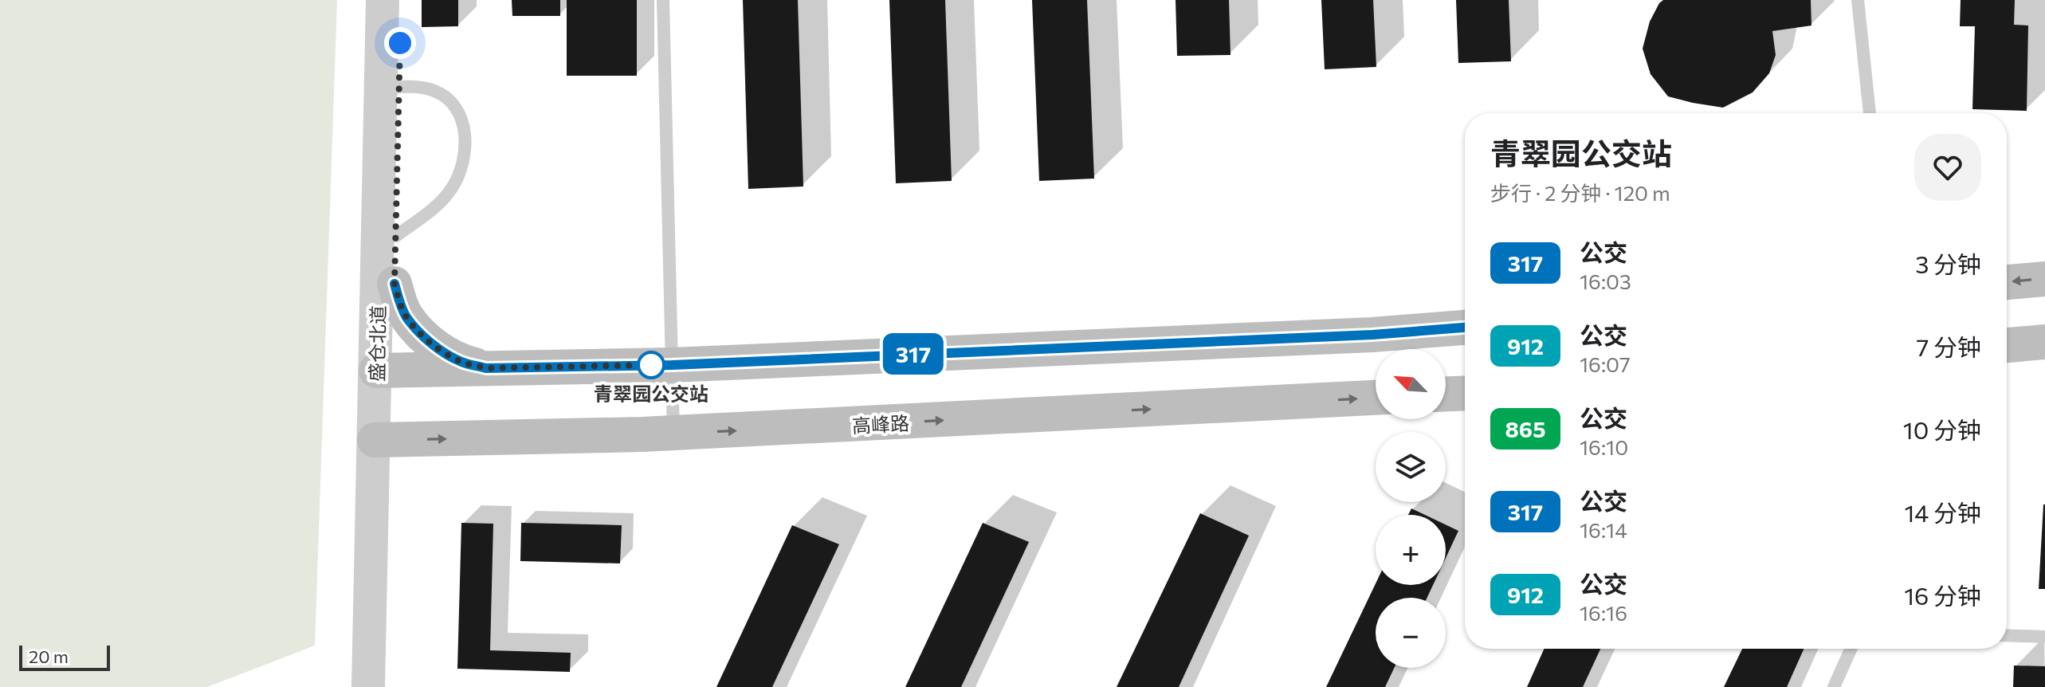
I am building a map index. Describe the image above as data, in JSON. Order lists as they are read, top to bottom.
{
  "streets": {
    "main road": ["高峰路"],
    "street": ["盛仓北道"]
  },
  "crossings": [
    ["盛仓北道", "高峰路"]
  ],
  "places": ["青翠园公交站"],
  "lines": ["bus line 317"],
  "scale_bar": "20 m",
  "north": "top left",
  "page": {
    "on_map": "317",
    "heading": ["青翠园公交站", "步行 · 2 分钟 · 120 m"],
    "list": [
      {
        "mark": "317",
        "name": "公交",
        "note": "16:03",
        "value": "3 分钟"
      },
      {
        "mark": "912",
        "name": "公交",
        "note": "16:07",
        "value": "7 分钟"
      },
      {
        "mark": "865",
        "name": "公交",
        "note": "16:10",
        "value": "10 分钟"
      },
      {
        "mark": "317",
        "name": "公交",
        "note": "16:14",
        "value": "14 分钟"
      },
      {
        "mark": "912",
        "name": "公交",
        "note": "16:16",
        "value": "16 分钟"
      }
    ],
    "map_buttons": ["+", "−"],
    "scale": "20 m"
  }
}
